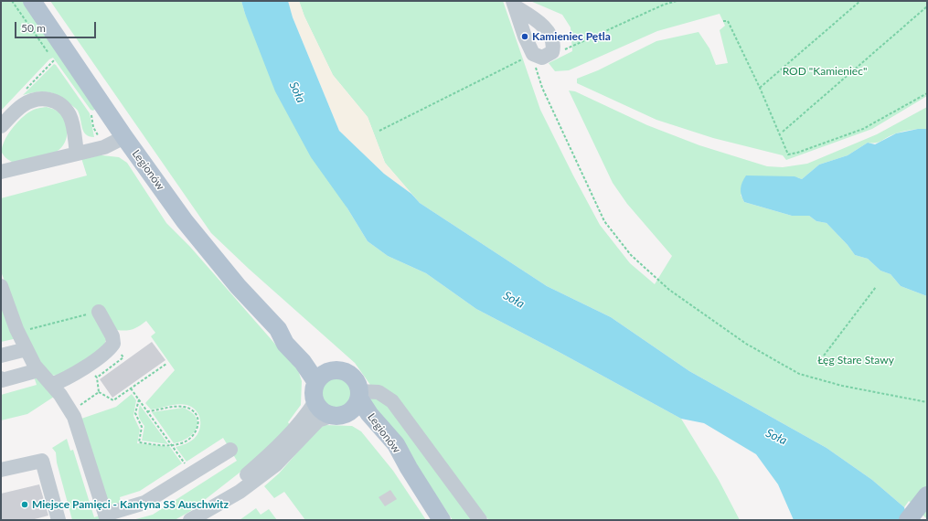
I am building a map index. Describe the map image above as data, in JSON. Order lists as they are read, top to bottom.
{
  "streets": {
    "main road": ["Legionów"]
  },
  "water": ["Soła"],
  "parks": ["ROD \"Kamieniec\"", "Łęg Stare Stawy"],
  "places": ["Kamieniec Pętla", "Miejsce Pamięci - Kantyna SS Auschwitz"],
  "scale_bar": "50 m"
}
